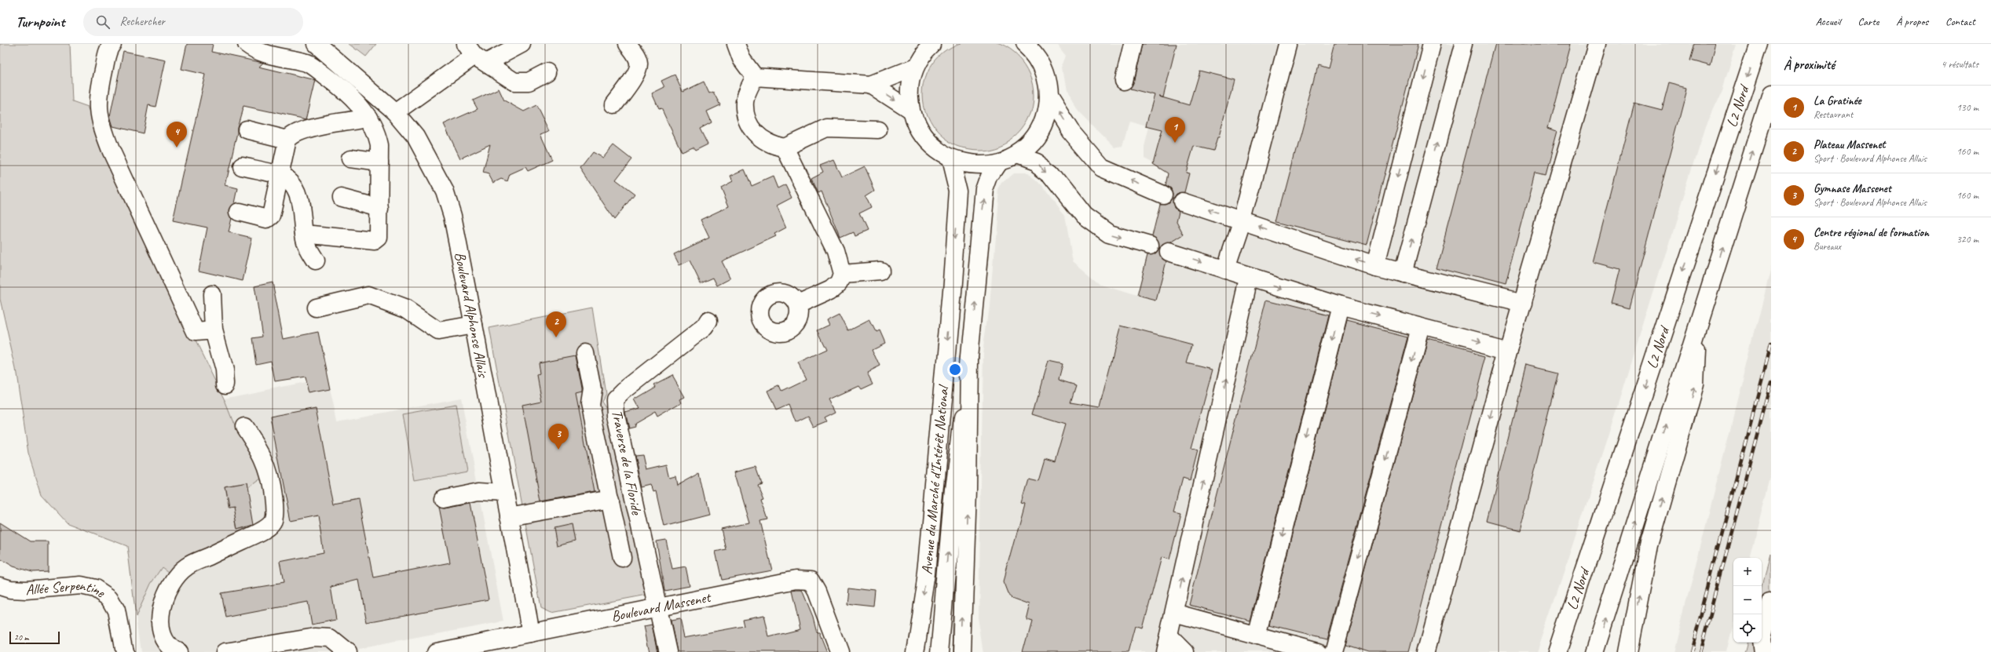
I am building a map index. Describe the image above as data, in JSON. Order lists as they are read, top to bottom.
{
  "streets": {
    "main road": [
      "L2 Nord",
      "Boulevard Alphonse Allais",
      "Traverse de la Floride",
      "Avenue du Marché d'Intérêt National",
      "Allée Serpentine",
      "Boulevard Massenet"
    ]
  },
  "crossings": [
    ["Boulevard Alphonse Allais", "Boulevard Massenet"],
    ["Traverse de la Floride", "Boulevard Massenet"]
  ],
  "scale_bar": "20 m",
  "page": {
    "header": "Turnpoint",
    "search": "Rechercher",
    "nav": [
      "Accueil",
      "Carte",
      "À propos",
      "Contact"
    ],
    "heading": ["À proximité", "4 résultats"],
    "list": [
      {
        "mark": "1",
        "name": "La Gratinée",
        "note": "Restaurant",
        "value": "130 m"
      },
      {
        "mark": "2",
        "name": "Plateau Massenet",
        "note": "Sport · Boulevard Alphonse Allais",
        "value": "160 m"
      },
      {
        "mark": "3",
        "name": "Gymnase Massenet",
        "note": "Sport · Boulevard Alphonse Allais",
        "value": "160 m"
      },
      {
        "mark": "4",
        "name": "Centre régional de formation",
        "note": "Bureaux",
        "value": "320 m"
      }
    ],
    "pins": [
      "1",
      "4",
      "2",
      "3"
    ],
    "map_buttons": ["+", "−"],
    "scale": "20 m"
  }
}
